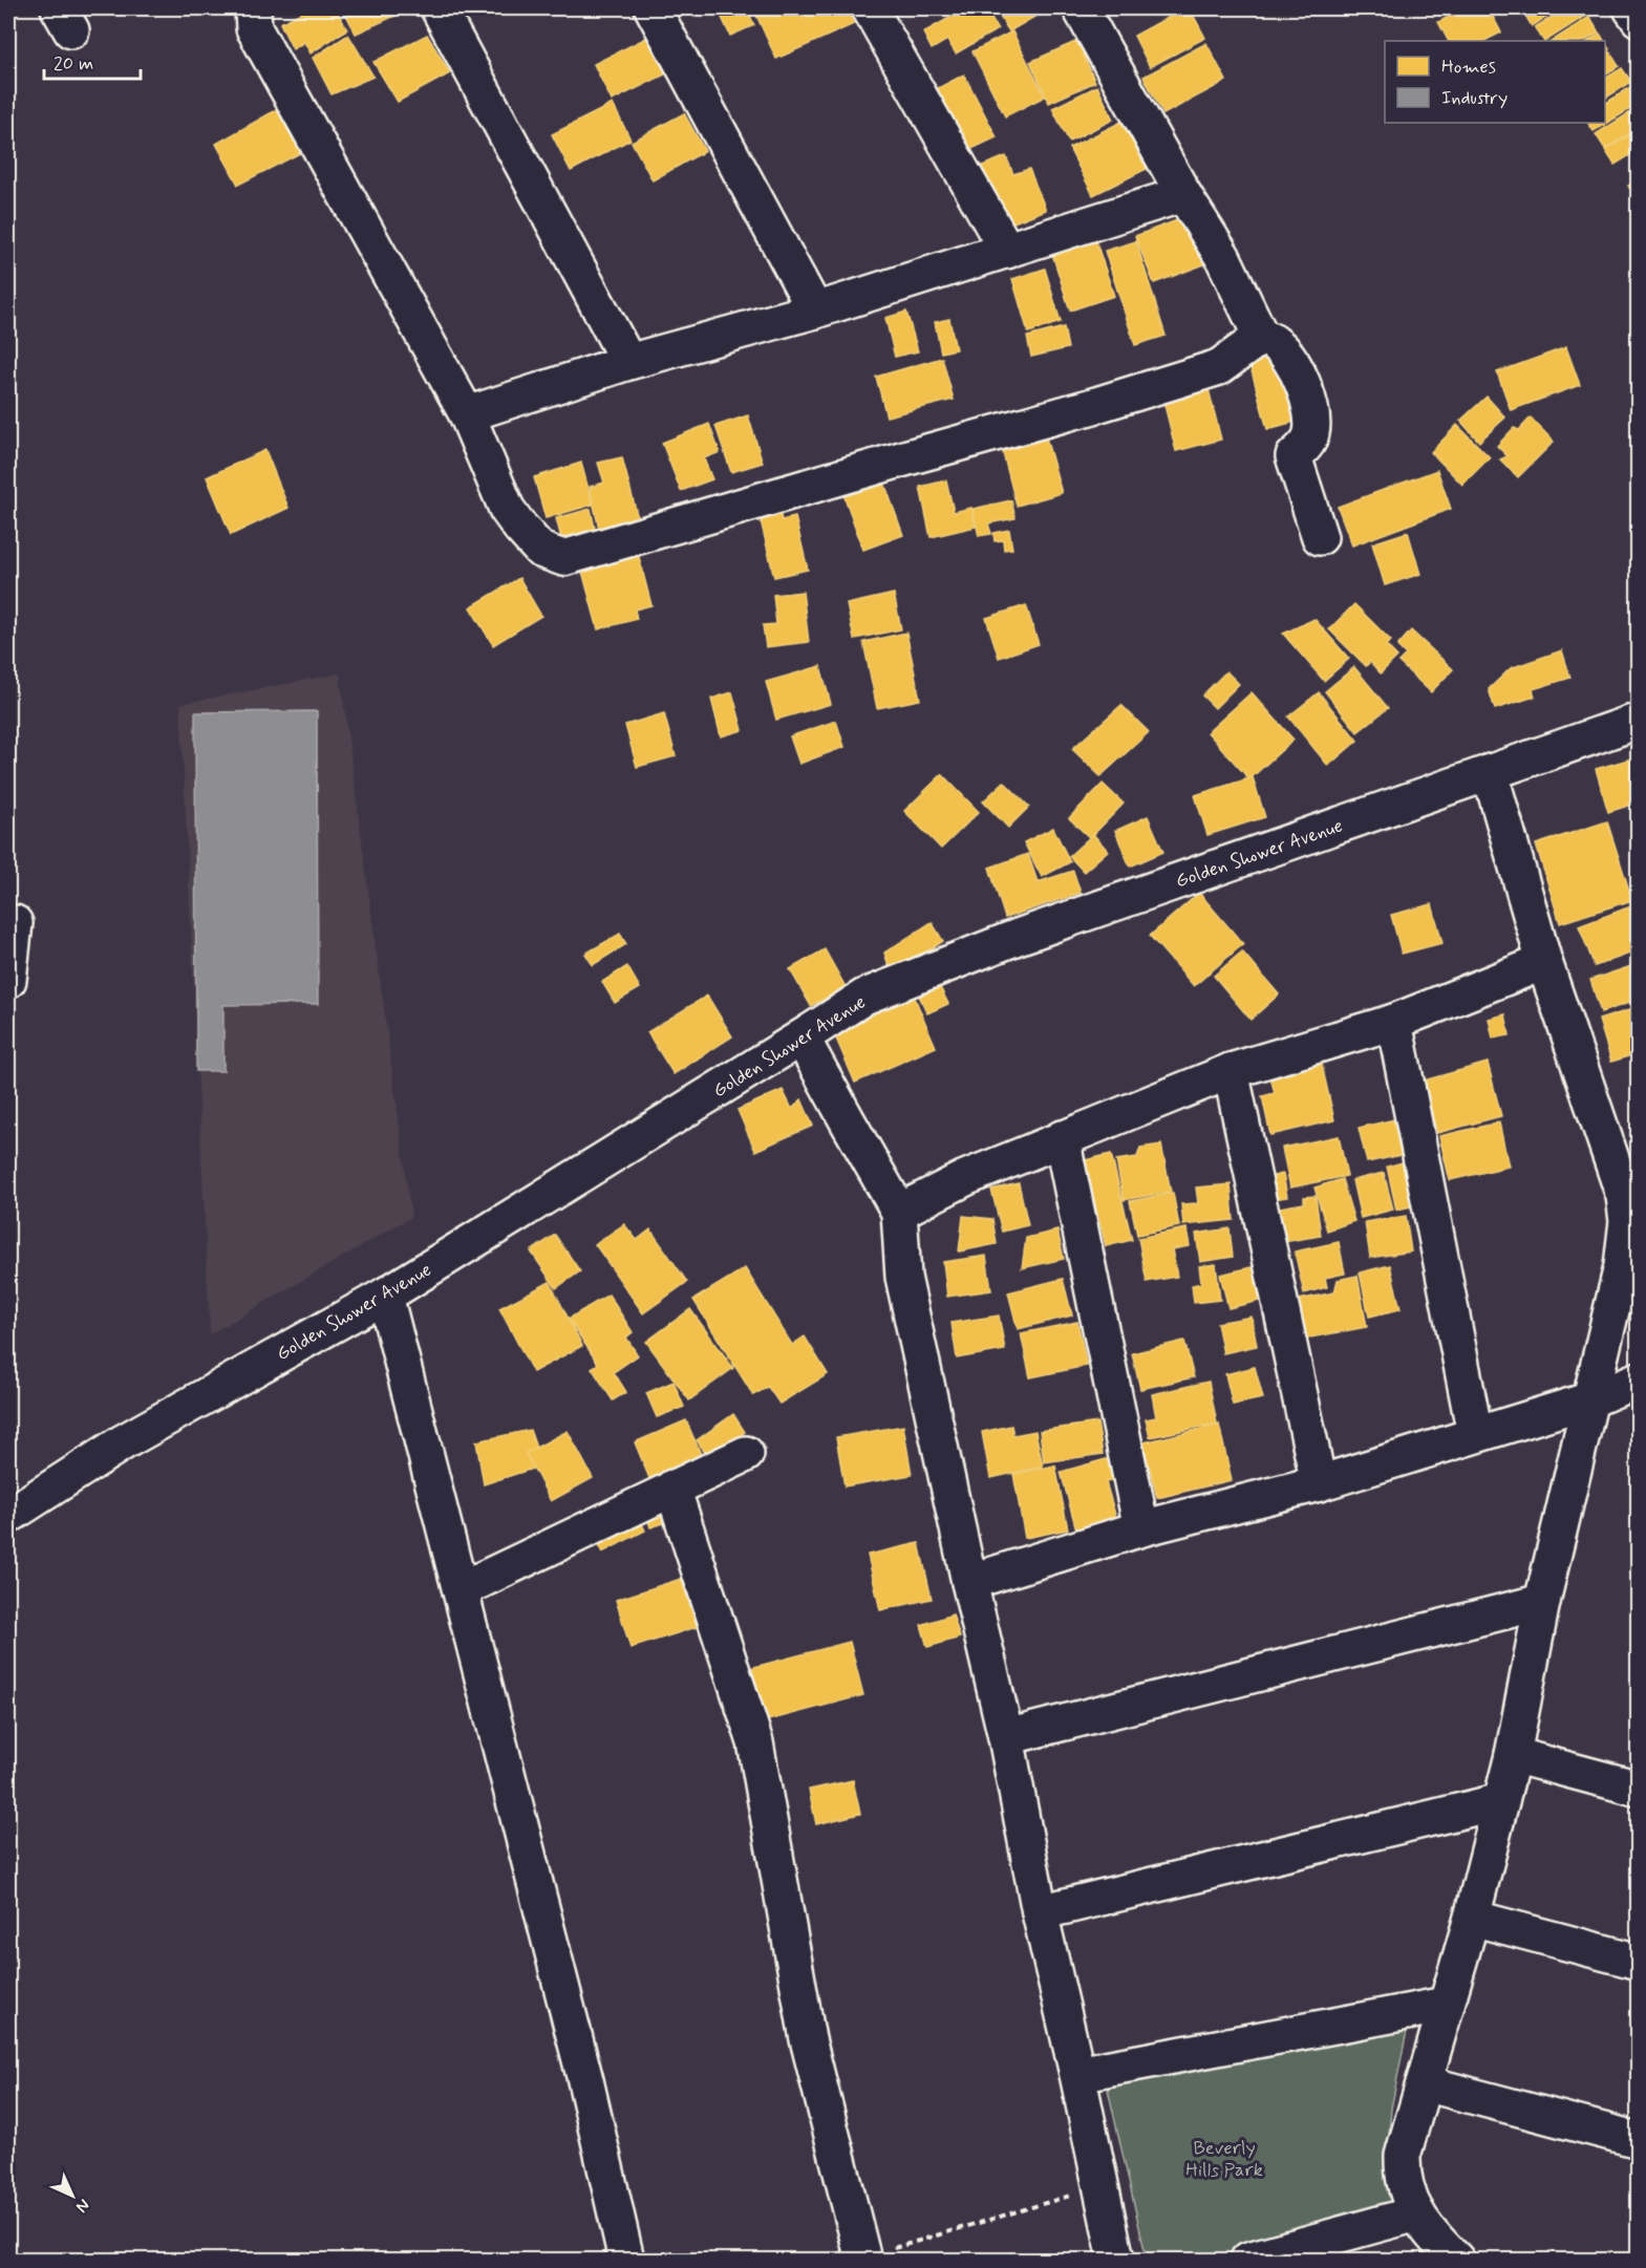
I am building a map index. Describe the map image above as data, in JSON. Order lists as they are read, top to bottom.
{
  "streets": {
    "street": ["Golden Shower Avenue"]
  },
  "parks": ["Beverly Hills Park"],
  "legend": ["Homes", "Industry"],
  "scale_bar": "20 m",
  "north": "bottom right"
}
